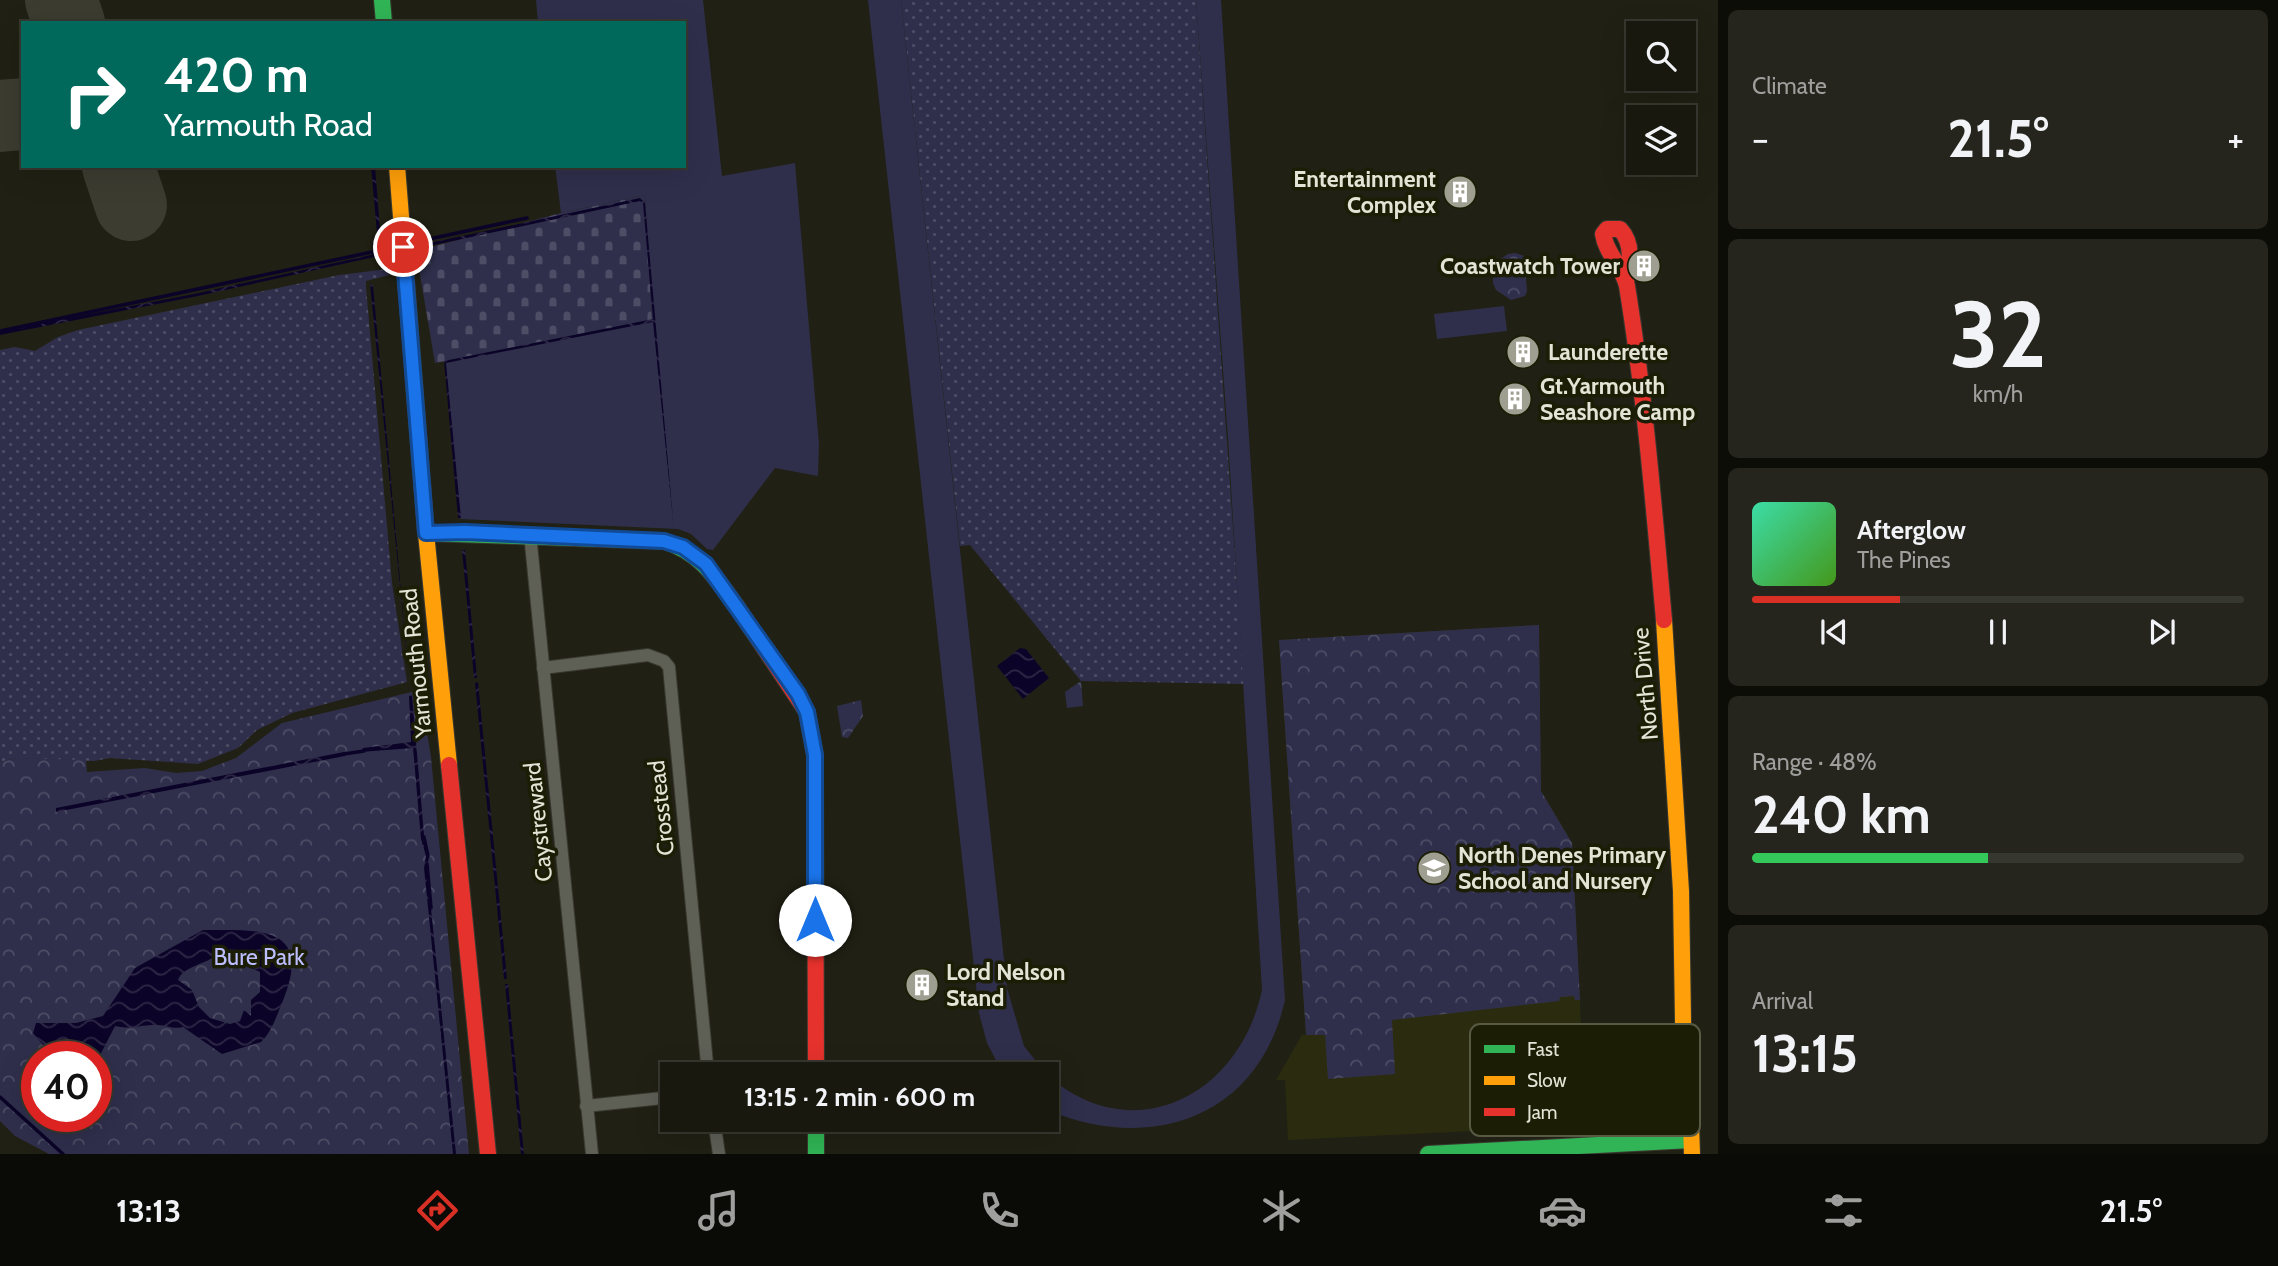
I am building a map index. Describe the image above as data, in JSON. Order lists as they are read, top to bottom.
{
  "streets": {
    "street": [
      "Yarmouth Road",
      "North Drive",
      "Crosstead",
      "Caystreward"
    ]
  },
  "crossings": [
    ["Crosstead", "Caystreward"]
  ],
  "parks": ["Bure Park"],
  "places": {
    "building": [
      "Entertainment Complex",
      "Coastwatch Tower",
      "Launderette",
      "Gt.Yarmouth Seashore Camp",
      "Lord Nelson Stand"
    ],
    "school or university": ["North Denes Primary School and Nursery"]
  },
  "legend": ["Fast", "Slow", "Jam"],
  "page": {
    "tile": [
      "Climate",
      ["32", "km/h"],
      ["Range · 48%", "240 km"],
      ["Arrival", "13:15"]
    ],
    "turn": ["420 m", "Yarmouth Road"],
    "heat": ["−", "21.5°", "+"],
    "song": ["Afterglow", "The Pines"],
    "limit": "40",
    "trip": "13:15 · 2 min · 600 m",
    "tabs": ["13:13", "21.5°"]
  }
}
